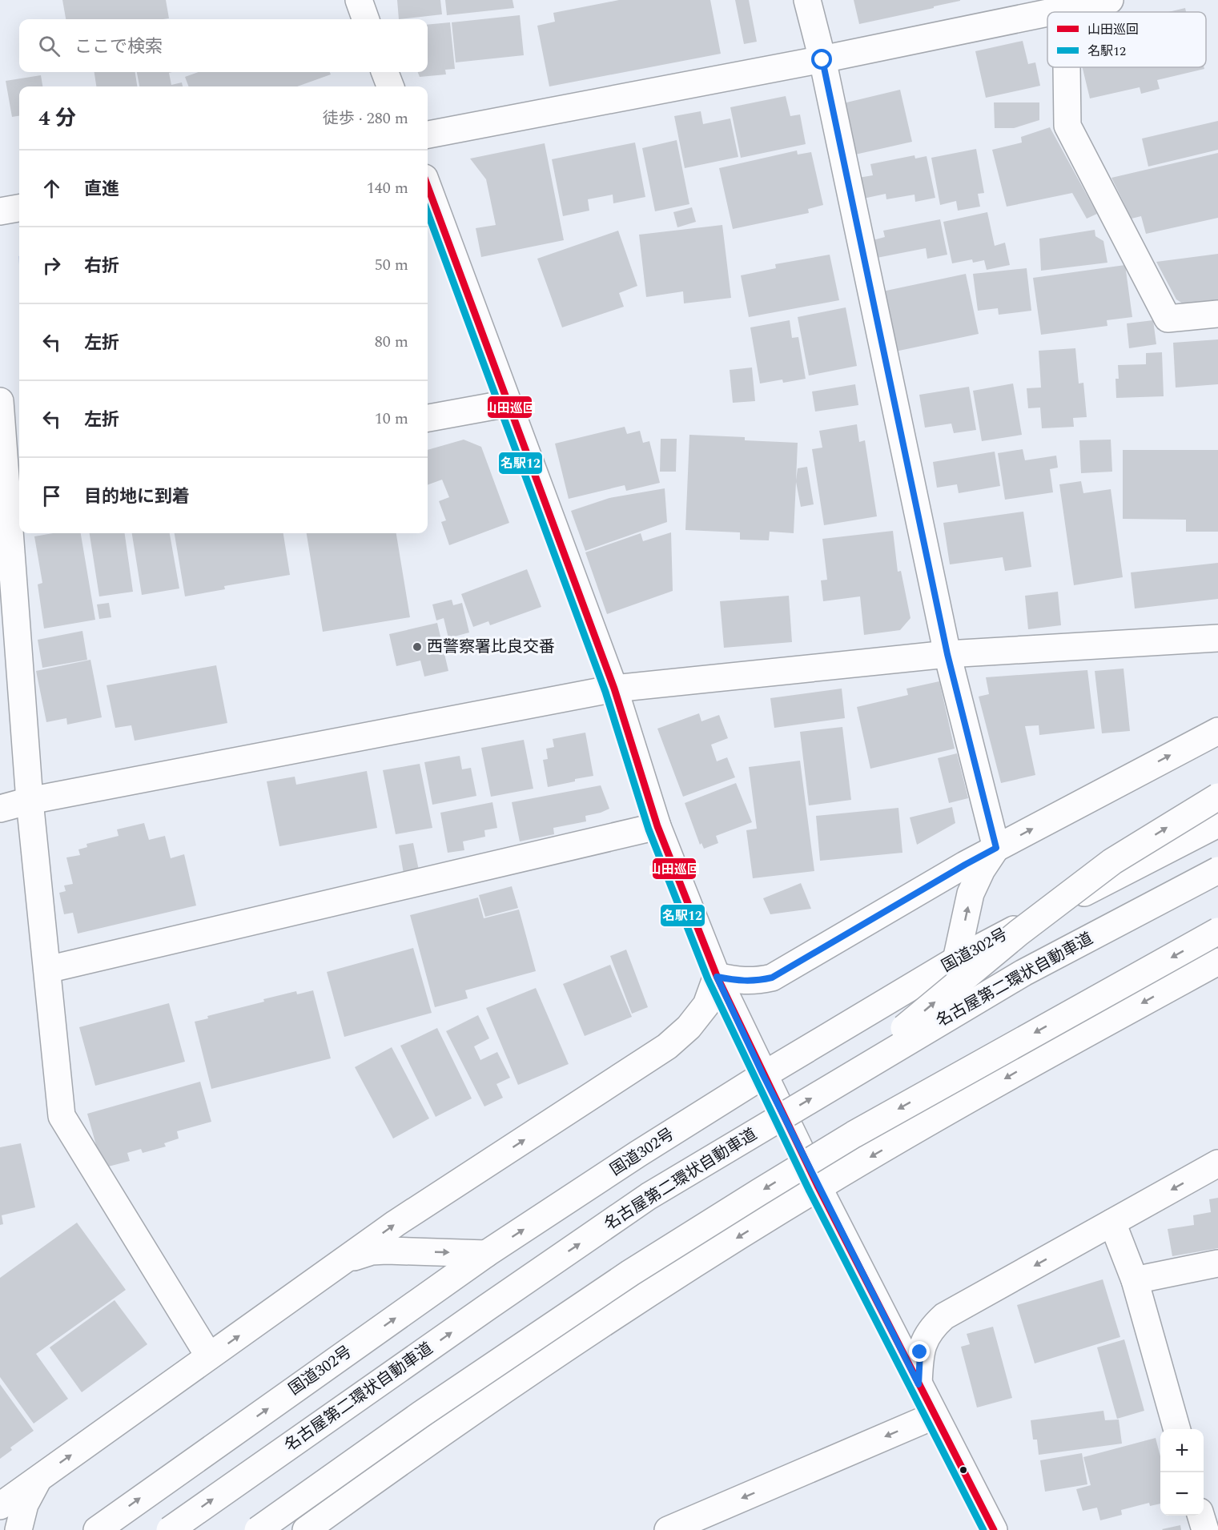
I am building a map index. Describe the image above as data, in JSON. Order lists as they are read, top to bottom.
{
  "streets": {
    "main road": ["国道302号", "名古屋第二環状自動車道"]
  },
  "places": ["西警察署比良交番"],
  "lines": ["transit line 山田巡回", "transit line 名駅12"],
  "legend": ["山田巡回", "名駅12"],
  "page": {
    "search": "ここで検索",
    "heading": ["4 分", "徒歩 · 280 m"],
    "list": [
      ["直進", "140 m"],
      ["右折", "50 m"],
      ["左折", "80 m"],
      ["左折", "10 m"],
      "目的地に到着"
    ],
    "map_buttons": ["+", "−"]
  }
}
